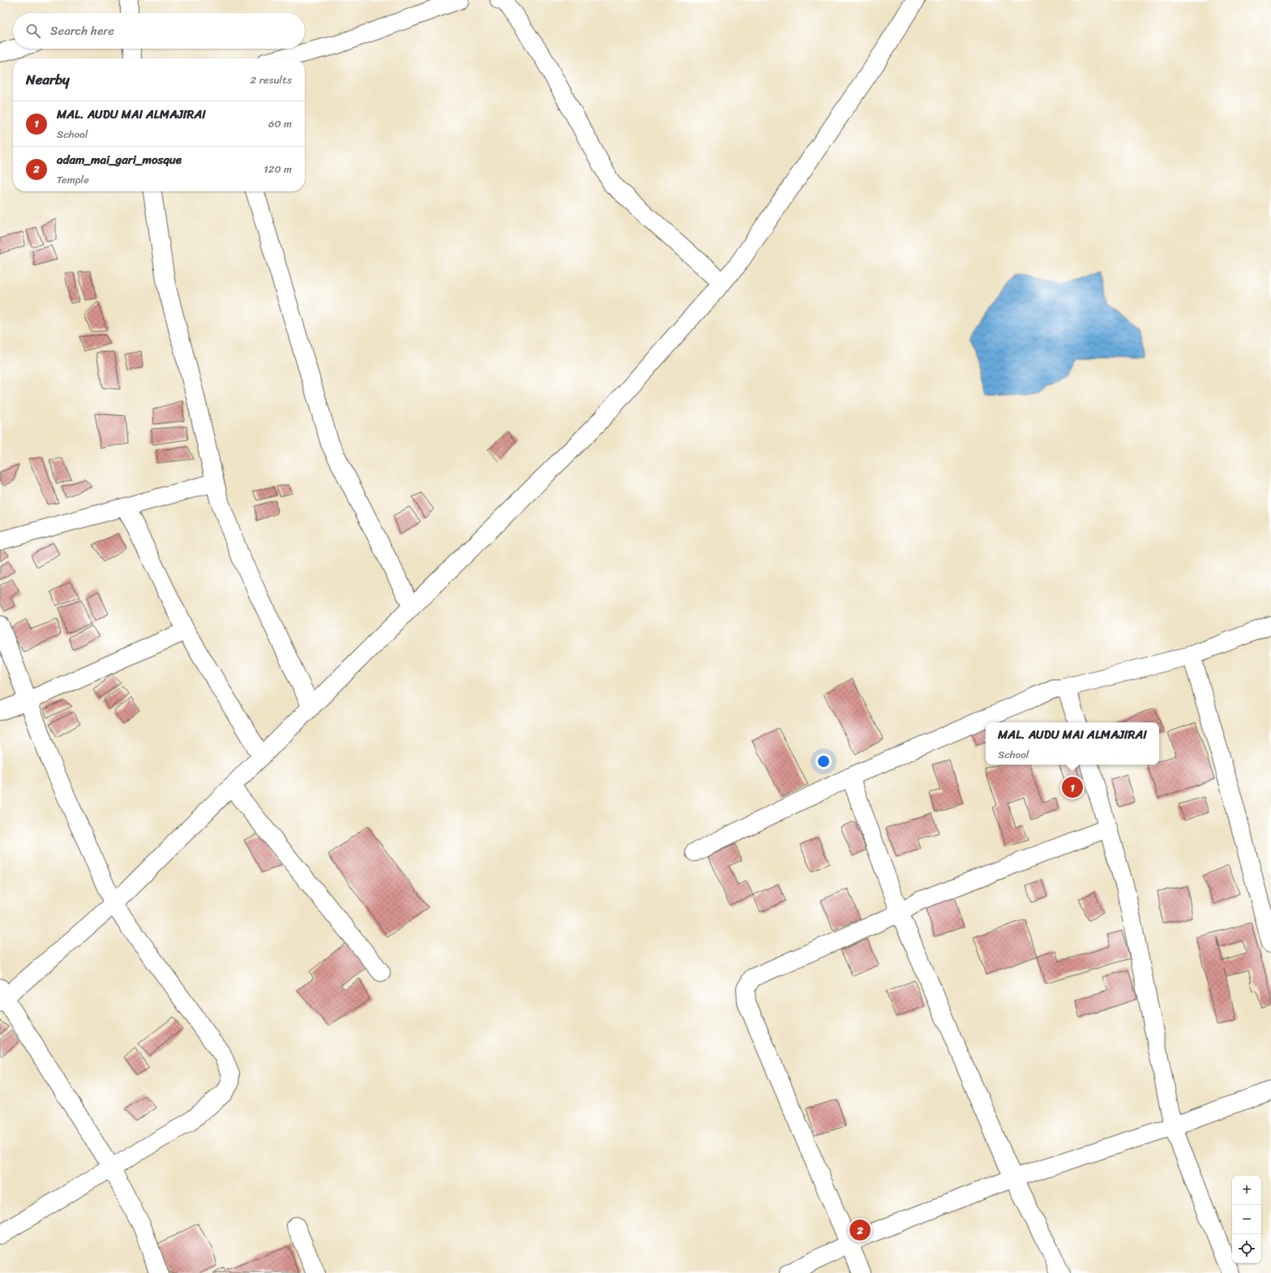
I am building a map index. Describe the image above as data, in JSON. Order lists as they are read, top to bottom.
{
  "page": {
    "search": "Search here",
    "heading": ["Nearby", "2 results"],
    "list": [
      {
        "mark": "1",
        "name": "MAL. AUDU MAI ALMAJIRAI",
        "note": "School",
        "value": "60 m"
      },
      {
        "mark": "2",
        "name": "adam_mai_gari_mosque",
        "note": "Temple",
        "value": "120 m"
      }
    ],
    "popup": ["MAL. AUDU MAI ALMAJIRAI", "School"],
    "pins": ["1", "2"],
    "map_buttons": ["+", "−"]
  }
}
